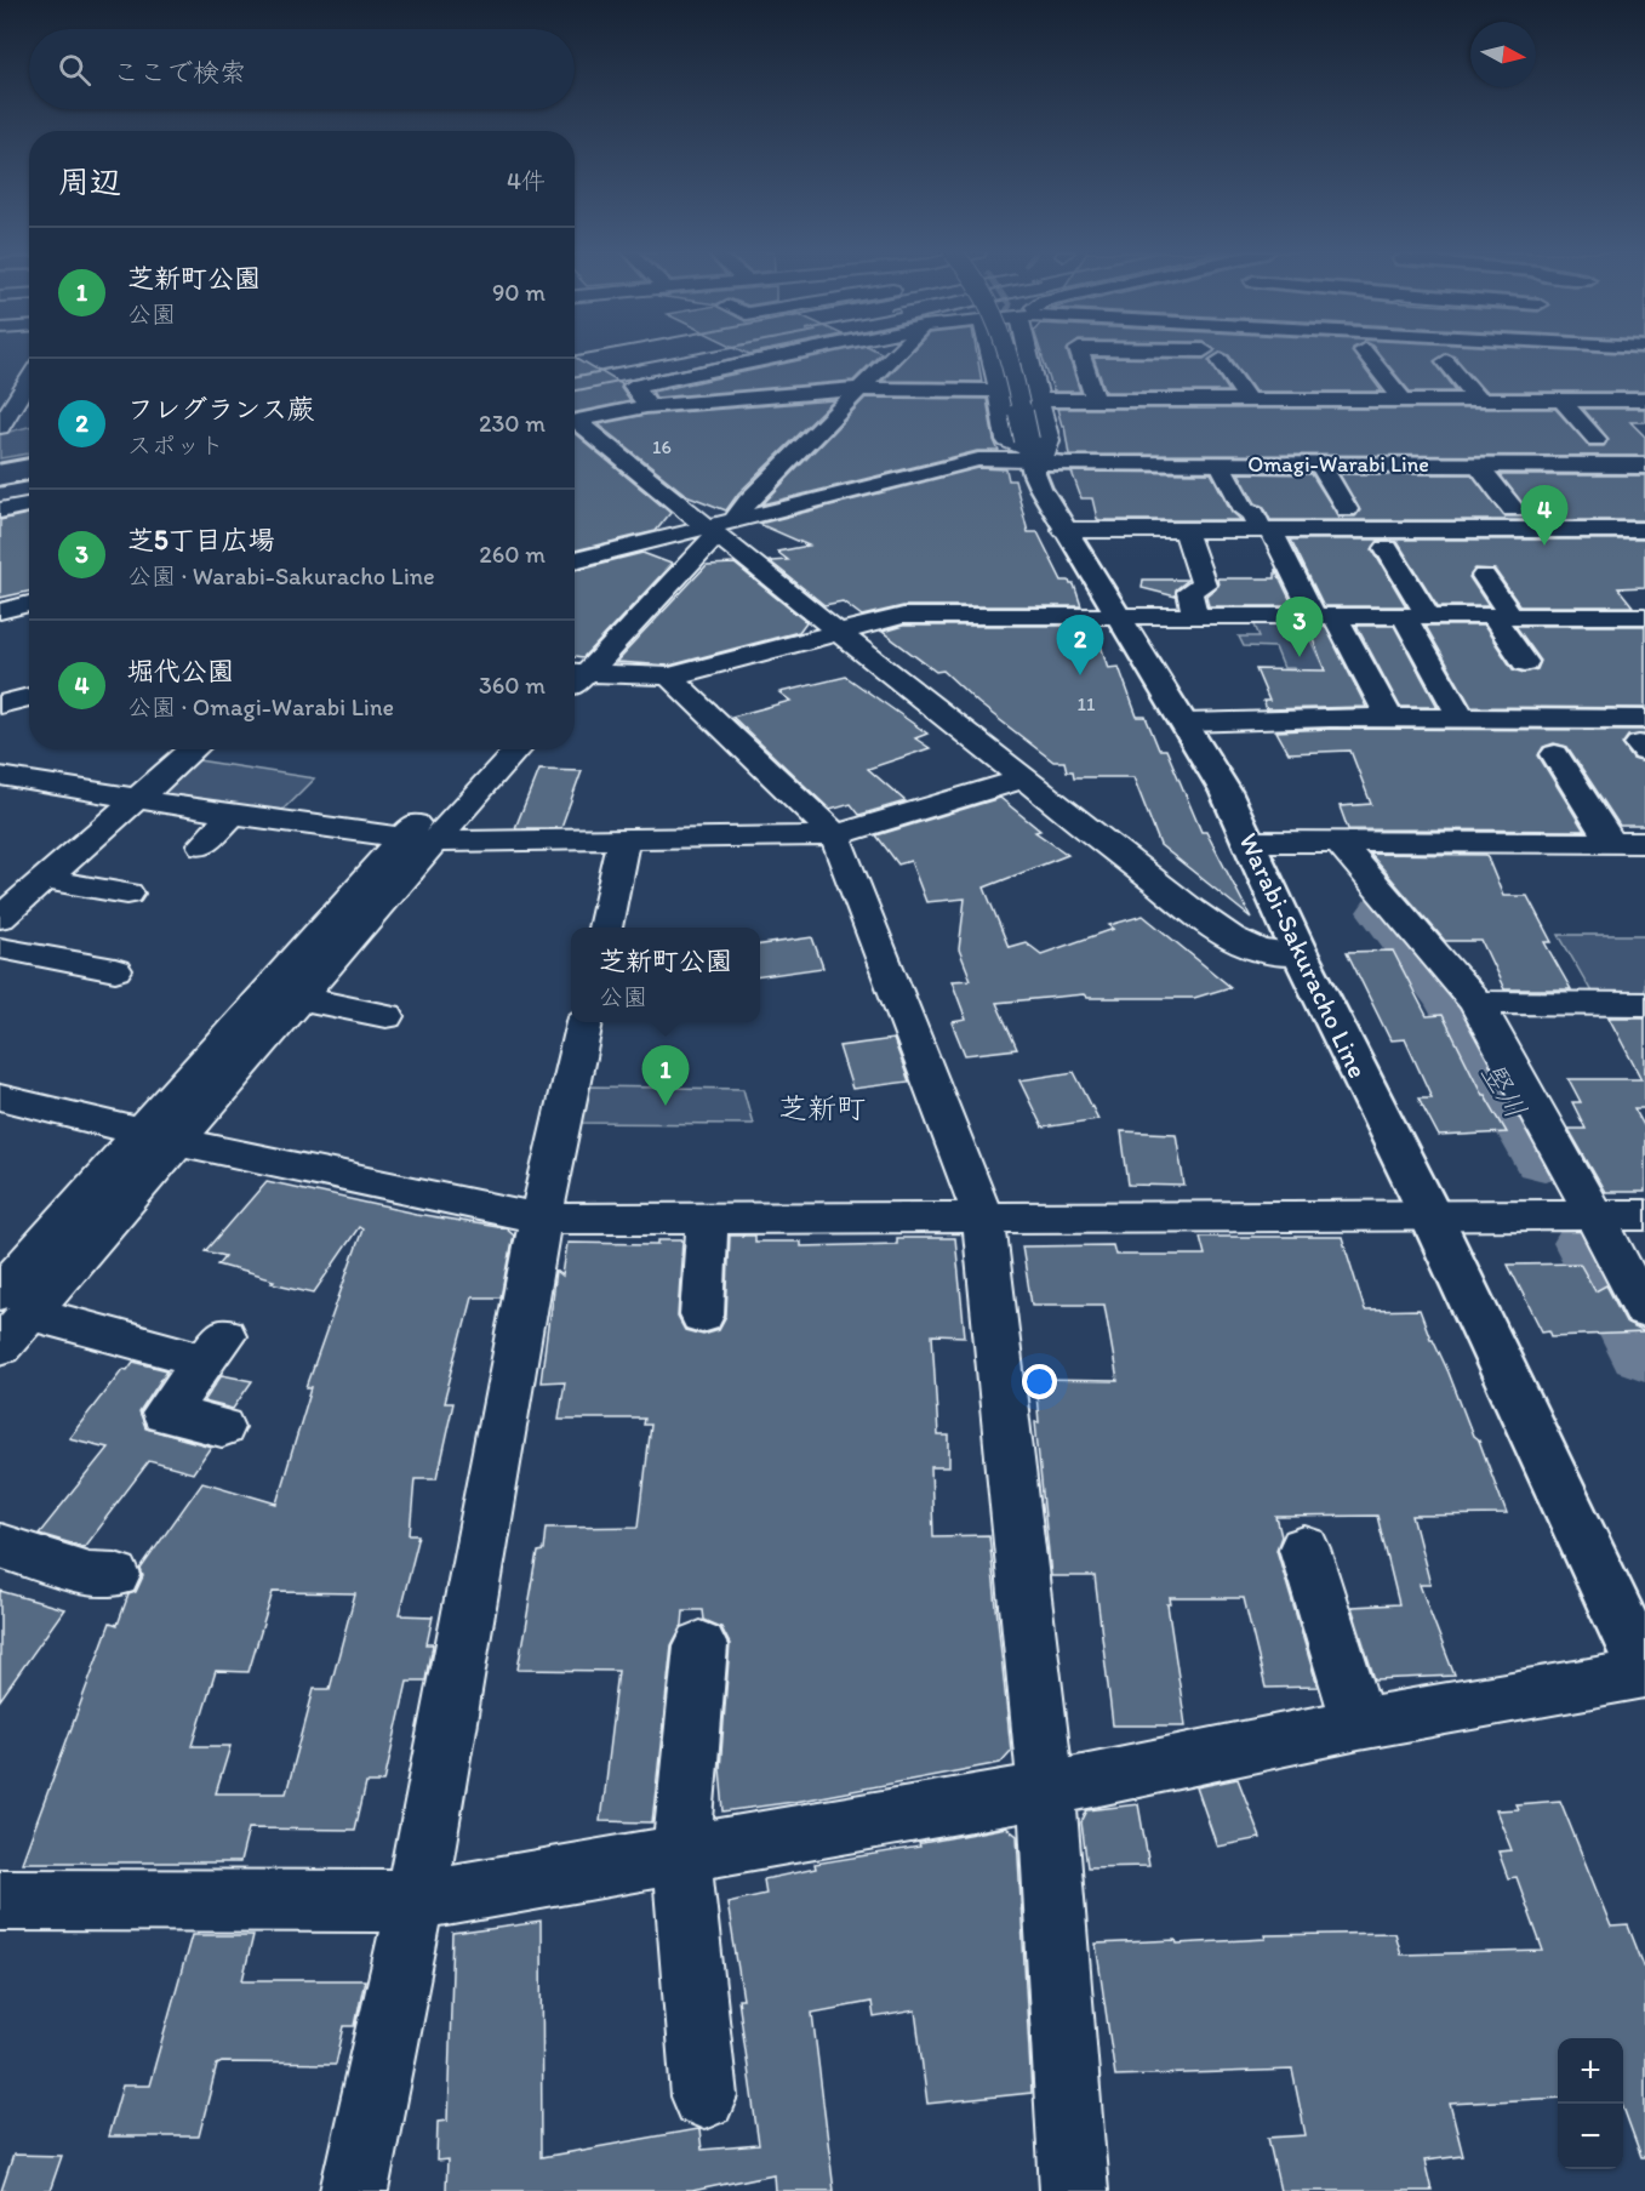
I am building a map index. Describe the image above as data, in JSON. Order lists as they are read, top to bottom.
{
  "streets": {
    "main road": ["Omagi-Warabi Line", "Warabi-Sakuracho Line"]
  },
  "crossings": [
    ["Omagi-Warabi Line", "Warabi-Sakuracho Line"]
  ],
  "districts": ["芝新町"],
  "water": ["竪川"],
  "house_numbers": ["16", "11"],
  "north": "right",
  "page": {
    "search": "ここで検索",
    "heading": ["周辺", "4件"],
    "list": [
      {
        "mark": "1",
        "name": "芝新町公園",
        "note": "公園",
        "value": "90 m"
      },
      {
        "mark": "2",
        "name": "フレグランス蕨",
        "note": "スポット",
        "value": "230 m"
      },
      {
        "mark": "3",
        "name": "芝5丁目広場",
        "note": "公園 · Warabi-Sakuracho Line",
        "value": "260 m"
      },
      {
        "mark": "4",
        "name": "堀代公園",
        "note": "公園 · Omagi-Warabi Line",
        "value": "360 m"
      }
    ],
    "pins": [
      "4",
      "3",
      "2",
      "1"
    ],
    "popup": ["芝新町公園", "公園"],
    "map_buttons": ["+", "−"]
  }
}
